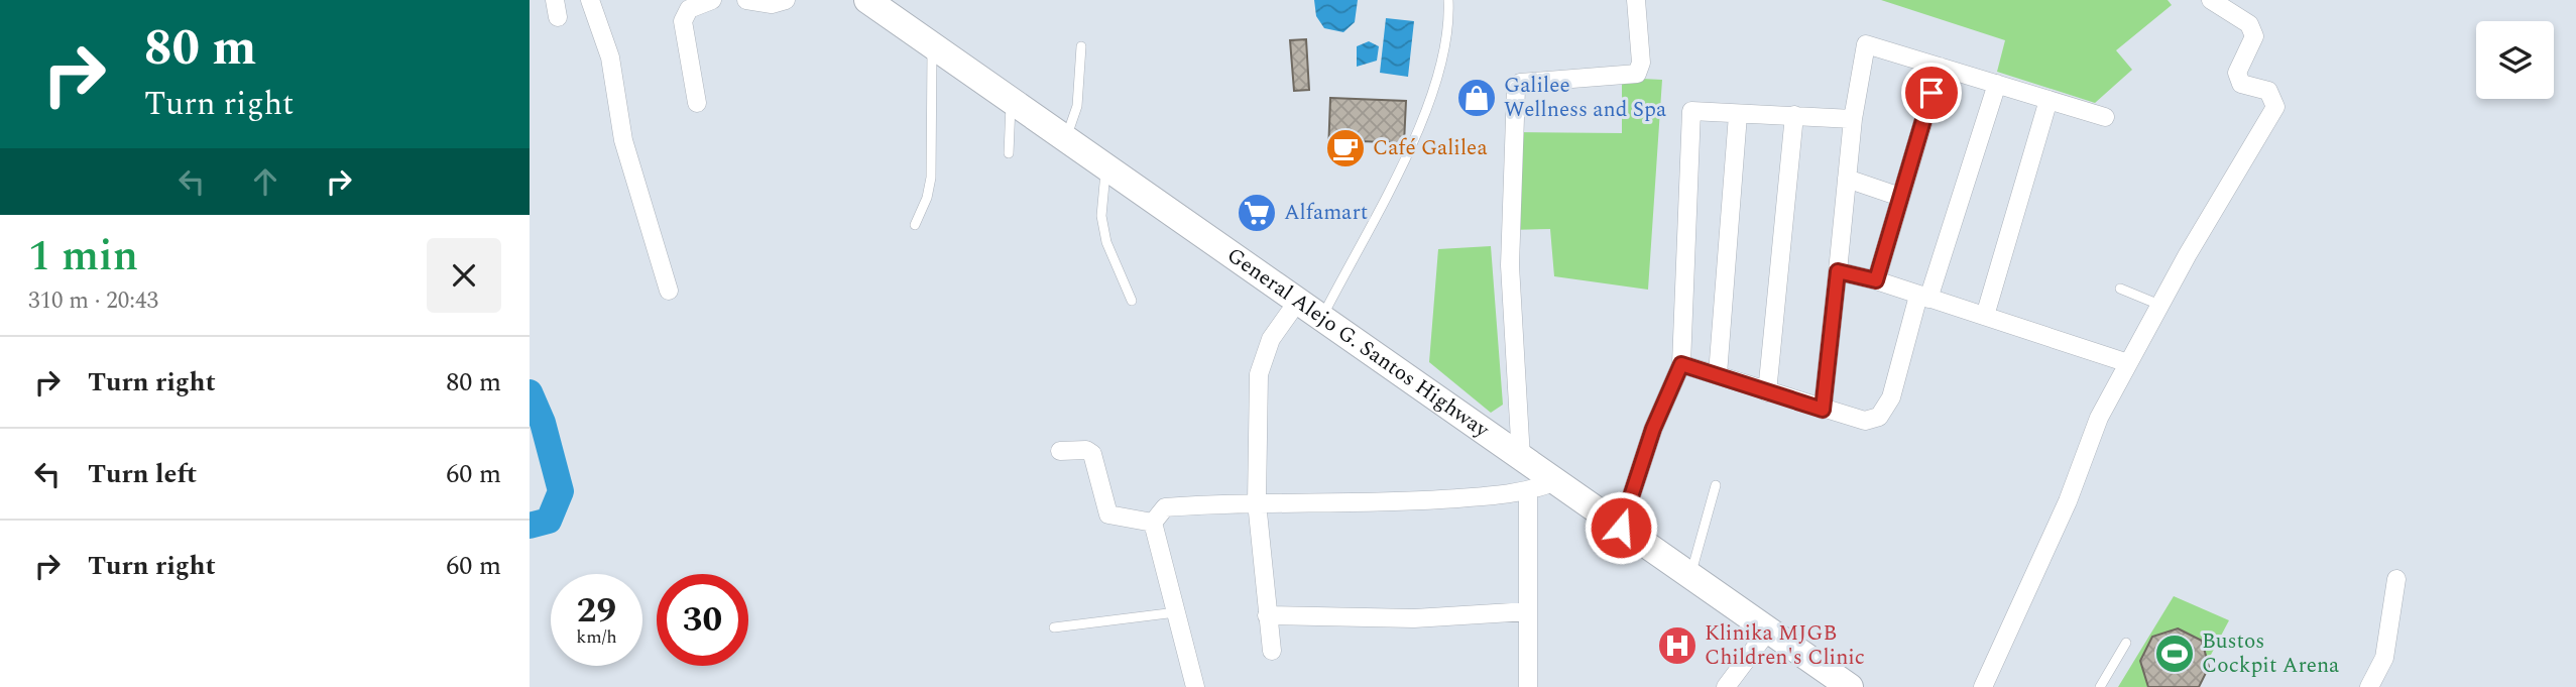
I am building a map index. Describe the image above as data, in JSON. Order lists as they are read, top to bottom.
{
  "streets": {
    "main road": ["General Alejo G. Santos Highway"]
  },
  "places": {
    "shop": ["Galilee Wellness and Spa"],
    "cafe": ["Café Galilea"],
    "supermarket": ["Alfamart"],
    "hospital": ["Klinika MJGB Children's Clinic"],
    "sports": ["Bustos Cockpit Arena"]
  },
  "page": {
    "turn": ["80 m", "Turn right"],
    "heading": ["1 min", "310 m · 20:43"],
    "list": [
      {
        "name": "Turn right",
        "value": "80 m"
      },
      {
        "name": "Turn left",
        "value": "60 m"
      },
      {
        "name": "Turn right",
        "value": "60 m"
      }
    ],
    "speed": "29 km/h",
    "limit": "30"
  }
}
